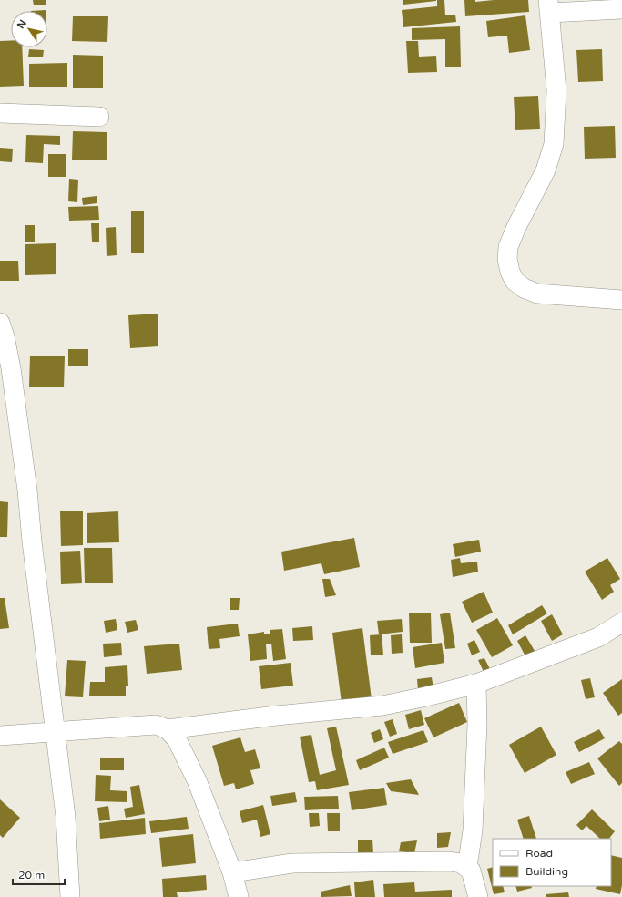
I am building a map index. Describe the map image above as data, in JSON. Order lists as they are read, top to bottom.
{
  "legend": ["Road", "Building"],
  "scale_bar": "20 m",
  "north": "top left"
}
